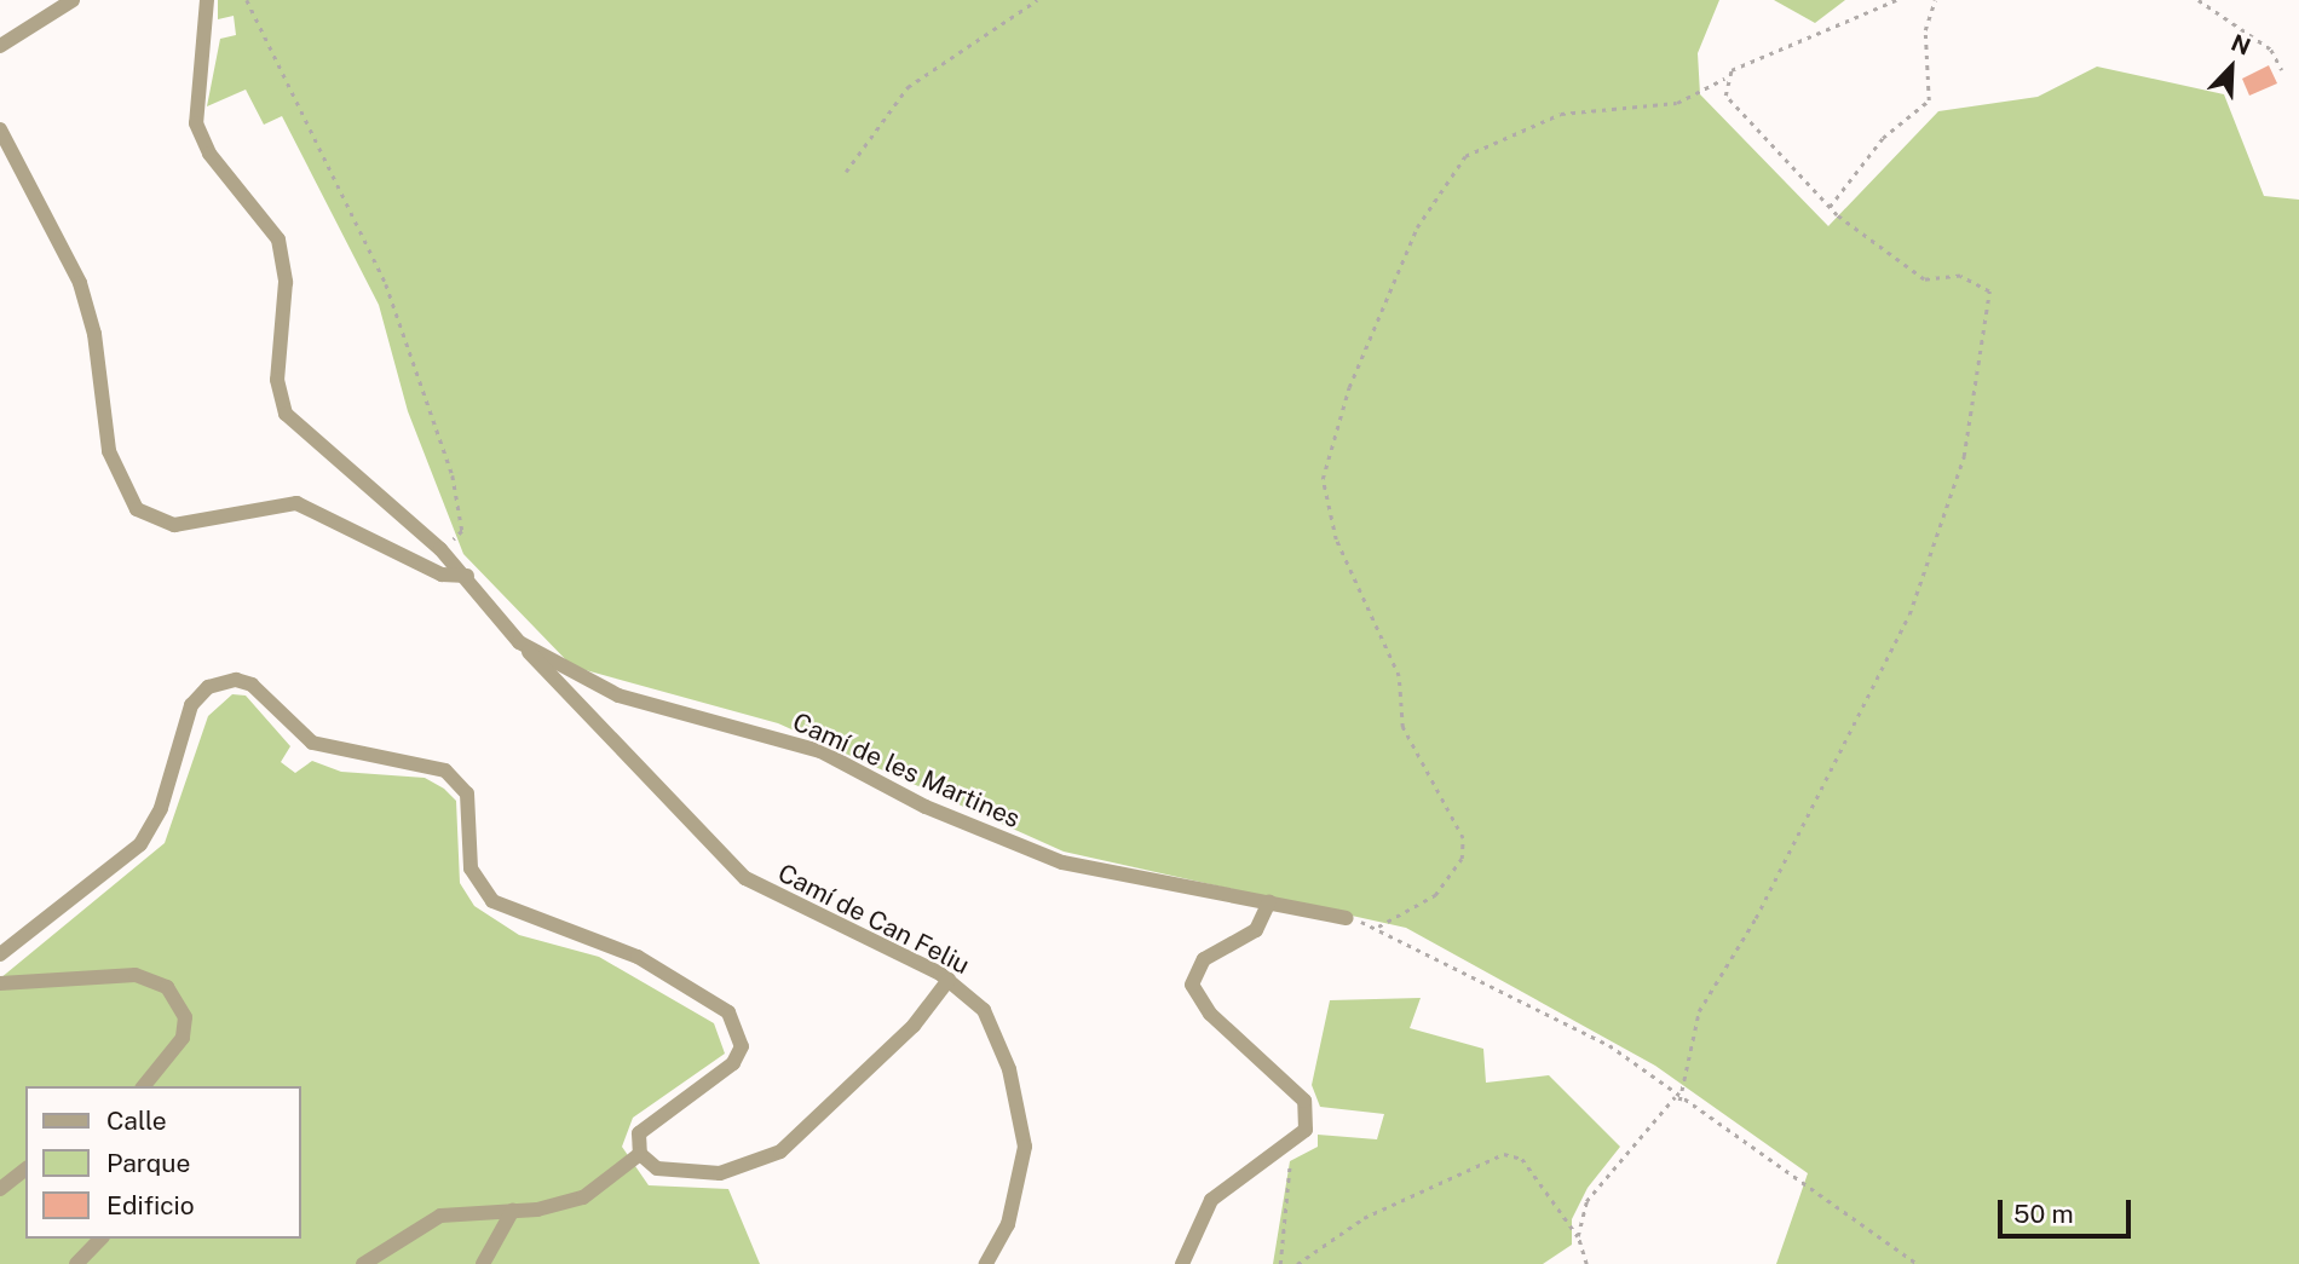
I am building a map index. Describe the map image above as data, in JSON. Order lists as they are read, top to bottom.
{
  "streets": {
    "street": ["Camí de les Martines", "Camí de Can Feliu"]
  },
  "crossings": [
    ["Camí de les Martines", "Camí de Can Feliu"]
  ],
  "legend": ["Calle", "Parque", "Edificio"],
  "scale_bar": "50 m",
  "north": "top right"
}
